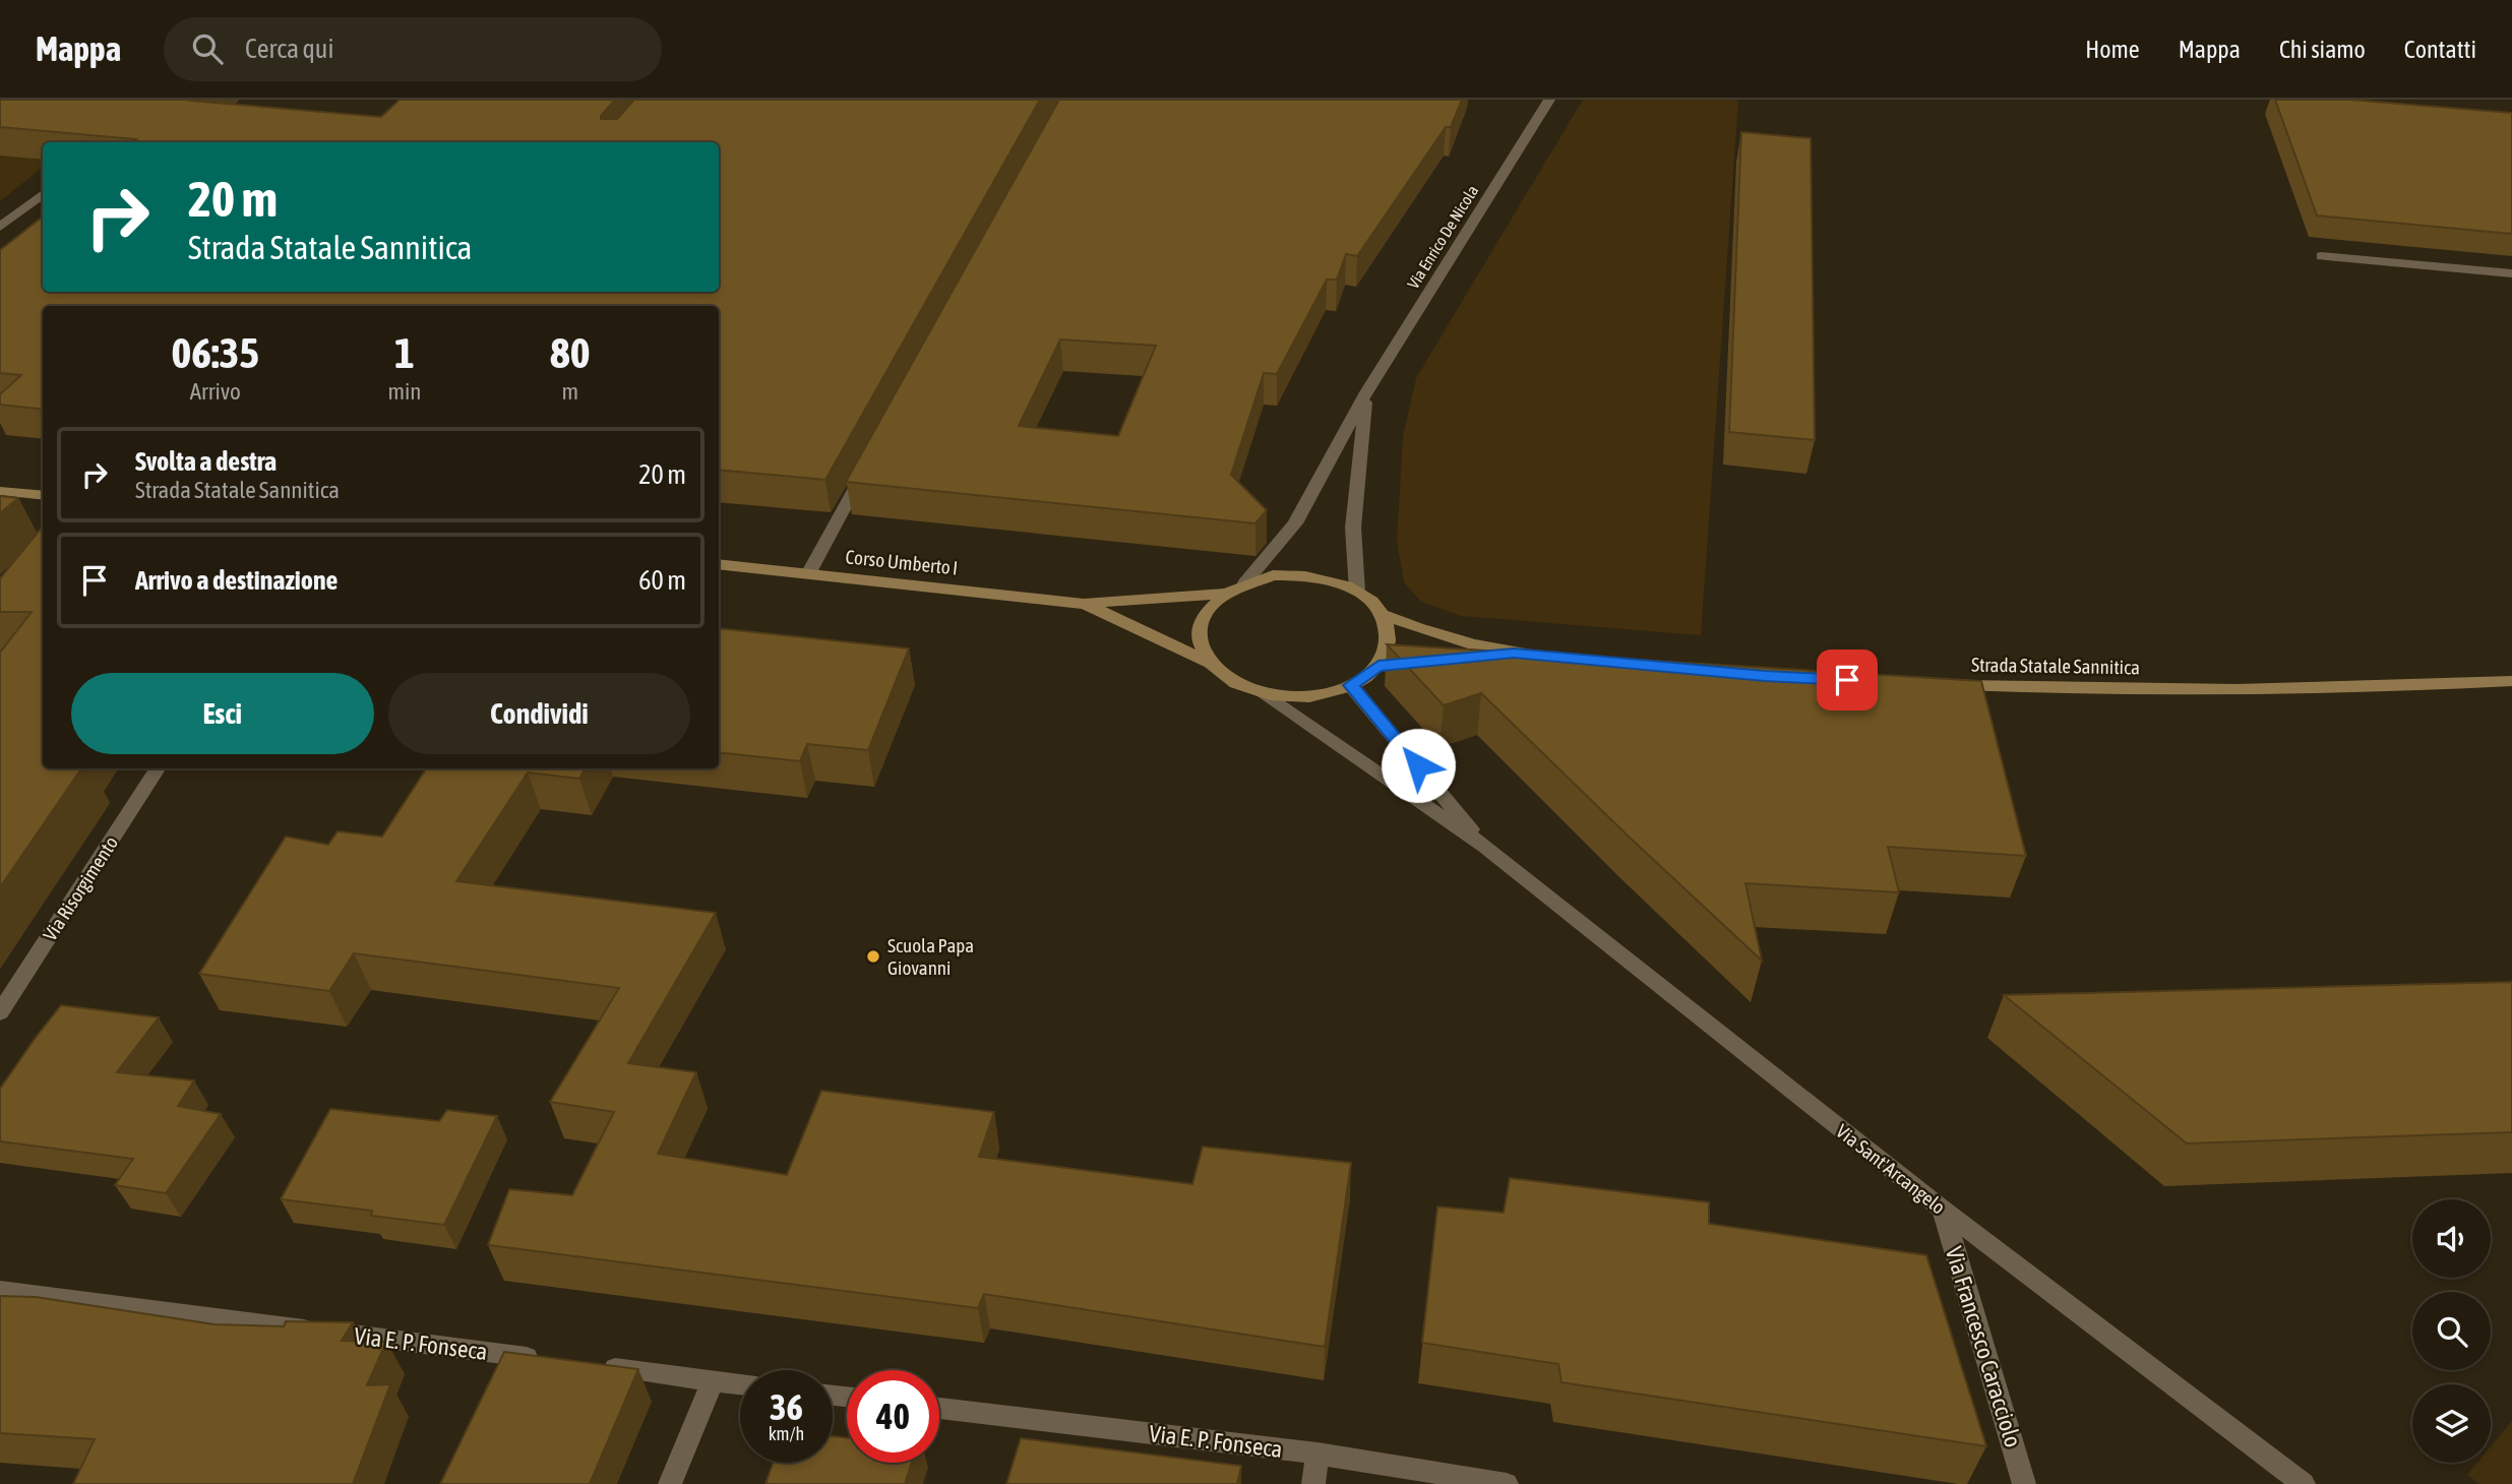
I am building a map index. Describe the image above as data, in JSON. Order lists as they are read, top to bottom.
{
  "streets": {
    "main road": ["Corso Umberto I", "Strada Statale Sannitica"],
    "street": [
      "Via Enrico De Nicola",
      "Via Risorgimento",
      "Via Sant'Arcangelo",
      "Via E. P. Fonseca",
      "Via Francesco Caracciolo"
    ]
  },
  "crossings": [
    ["Via Enrico De Nicola", "Corso Umberto I"],
    ["Via Sant'Arcangelo", "Via Francesco Caracciolo"]
  ],
  "places": ["Scuola Papa Giovanni"],
  "page": {
    "header": "Mappa",
    "search": "Cerca qui",
    "nav": [
      "Home",
      "Mappa",
      "Chi siamo",
      "Contatti"
    ],
    "turn": ["20 m", "Strada Statale Sannitica"],
    "eta": [
      "06:35",
      "Arrivo",
      "1",
      "min",
      "80",
      "m"
    ],
    "list": [
      {
        "name": "Svolta a destra",
        "note": "Strada Statale Sannitica",
        "value": "20 m"
      },
      {
        "name": "Arrivo a destinazione",
        "value": "60 m"
      }
    ],
    "buttons": ["Esci", "Condividi"],
    "speed": "36 km/h",
    "limit": "40"
  }
}
